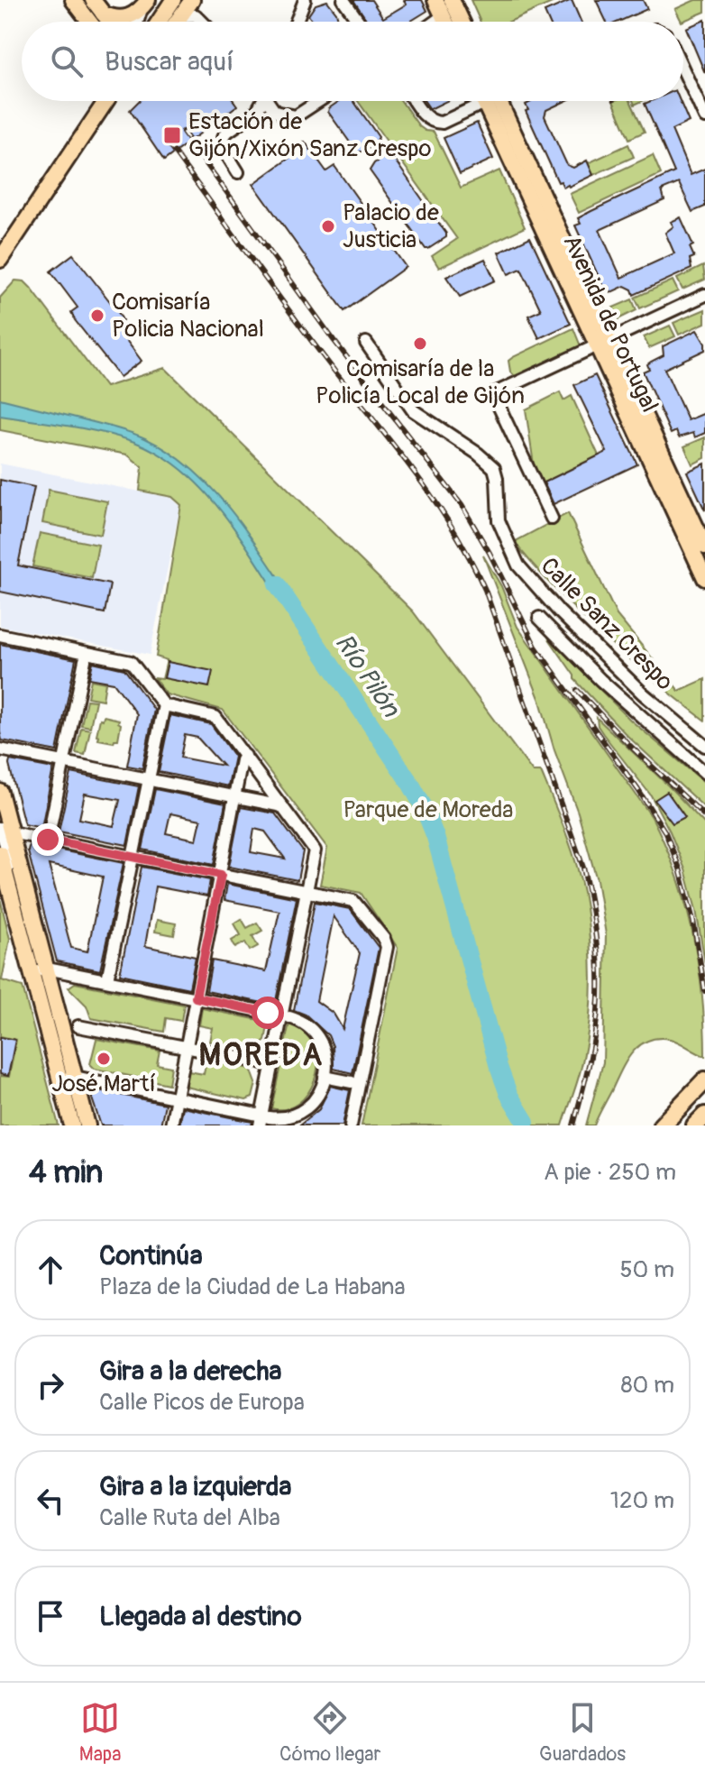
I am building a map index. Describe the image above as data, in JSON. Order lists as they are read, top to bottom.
{
  "streets": {
    "main road": ["Avenida de Portugal"],
    "street": ["Calle Sanz Crespo"]
  },
  "districts": ["MOREDA"],
  "water": ["Río Pilón"],
  "parks": ["Parque de Moreda"],
  "places": {
    "transit": ["Estación de Gijón/Xixón Sanz Crespo"],
    "other": [
      "Palacio de Justicia",
      "Comisaría Policia Nacional",
      "Comisaría de la Policía Local de Gijón",
      "José Martí"
    ]
  },
  "page": {
    "search": "Buscar aquí",
    "heading": ["4 min", "A pie · 250 m"],
    "list": [
      ["Continúa", "Plaza de la Ciudad de La Habana", "50 m"],
      ["Gira a la derecha", "Calle Picos de Europa", "80 m"],
      ["Gira a la izquierda", "Calle Ruta del Alba", "120 m"],
      "Llegada al destino"
    ],
    "nav": ["Mapa", "Cómo llegar", "Guardados"]
  }
}
